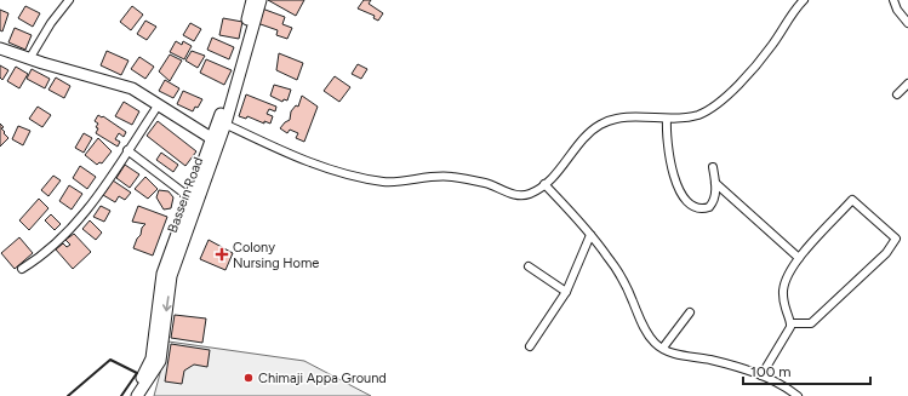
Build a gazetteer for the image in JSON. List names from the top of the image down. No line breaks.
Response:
{"streets":{"main road":["Bassein Road"]},"places":{"health":["Colony Nursing Home"],"other":["Chimaji Appa Ground"]},"scale_bar":"100 m"}
